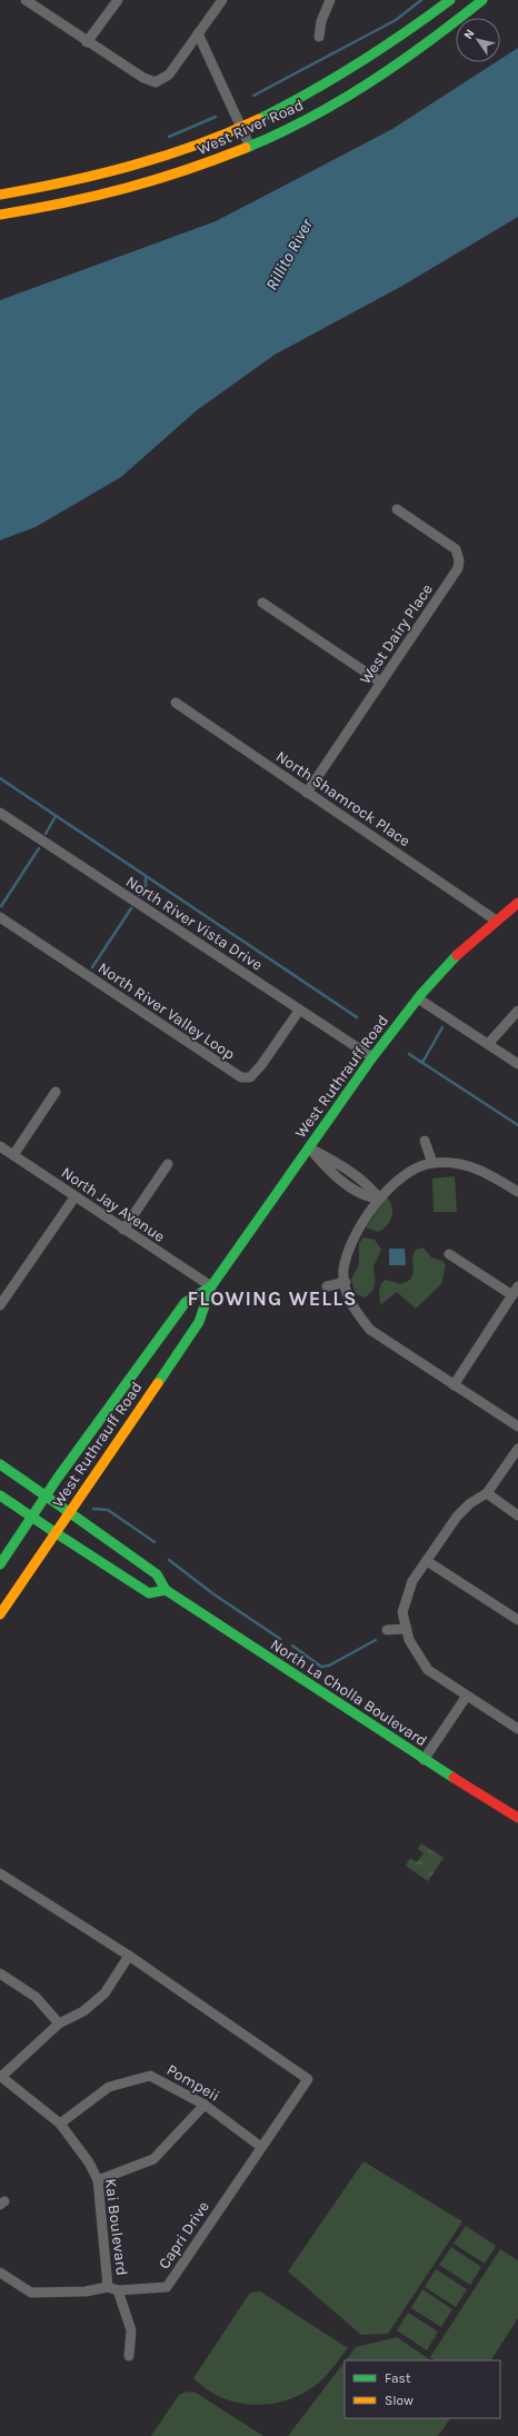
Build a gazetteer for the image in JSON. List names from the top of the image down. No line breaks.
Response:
{"streets":{"main road":["West River Road","West Ruthrauff Road","North La Cholla Boulevard"],"street":["West Dairy Place","North Shamrock Place","North River Vista Drive","North River Valley Loop","North Jay Avenue","Pompeii","Kai Boulevard","Capri Drive"]},"crossings":[["West Dairy Place","North Shamrock Place"],["North Shamrock Place","West Ruthrauff Road"],["North River Vista Drive","North River Valley Loop"],["North River Vista Drive","West Ruthrauff Road"],["West Ruthrauff Road","North Jay Avenue"],["West Ruthrauff Road","North La Cholla Boulevard"],["Pompeii","Kai Boulevard"],["Pompeii","Capri Drive"],["Kai Boulevard","Capri Drive"]],"districts":["FLOWING WELLS"],"water":["Rillito River"],"legend":["Fast","Slow"],"north":"top left"}
